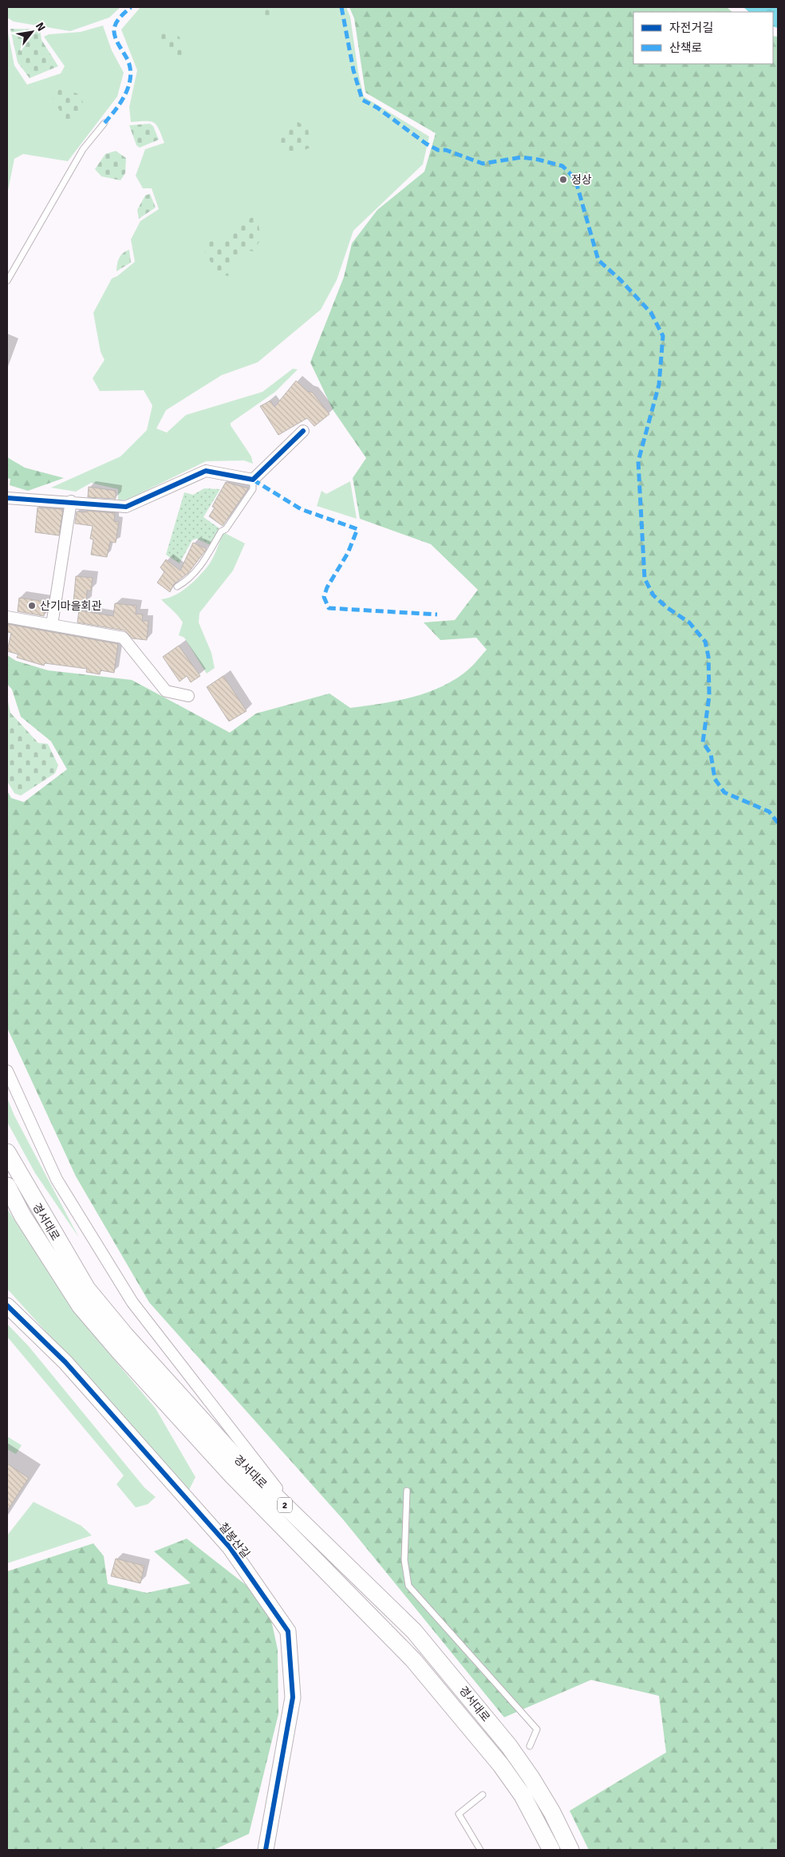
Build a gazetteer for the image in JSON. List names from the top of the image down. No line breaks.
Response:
{"streets":{"main road":["경서대로","2"],"street":["칠봉산길"]},"places":["정상","산기마을회관"],"legend":["자전거길","산책로"],"north":"top right"}
